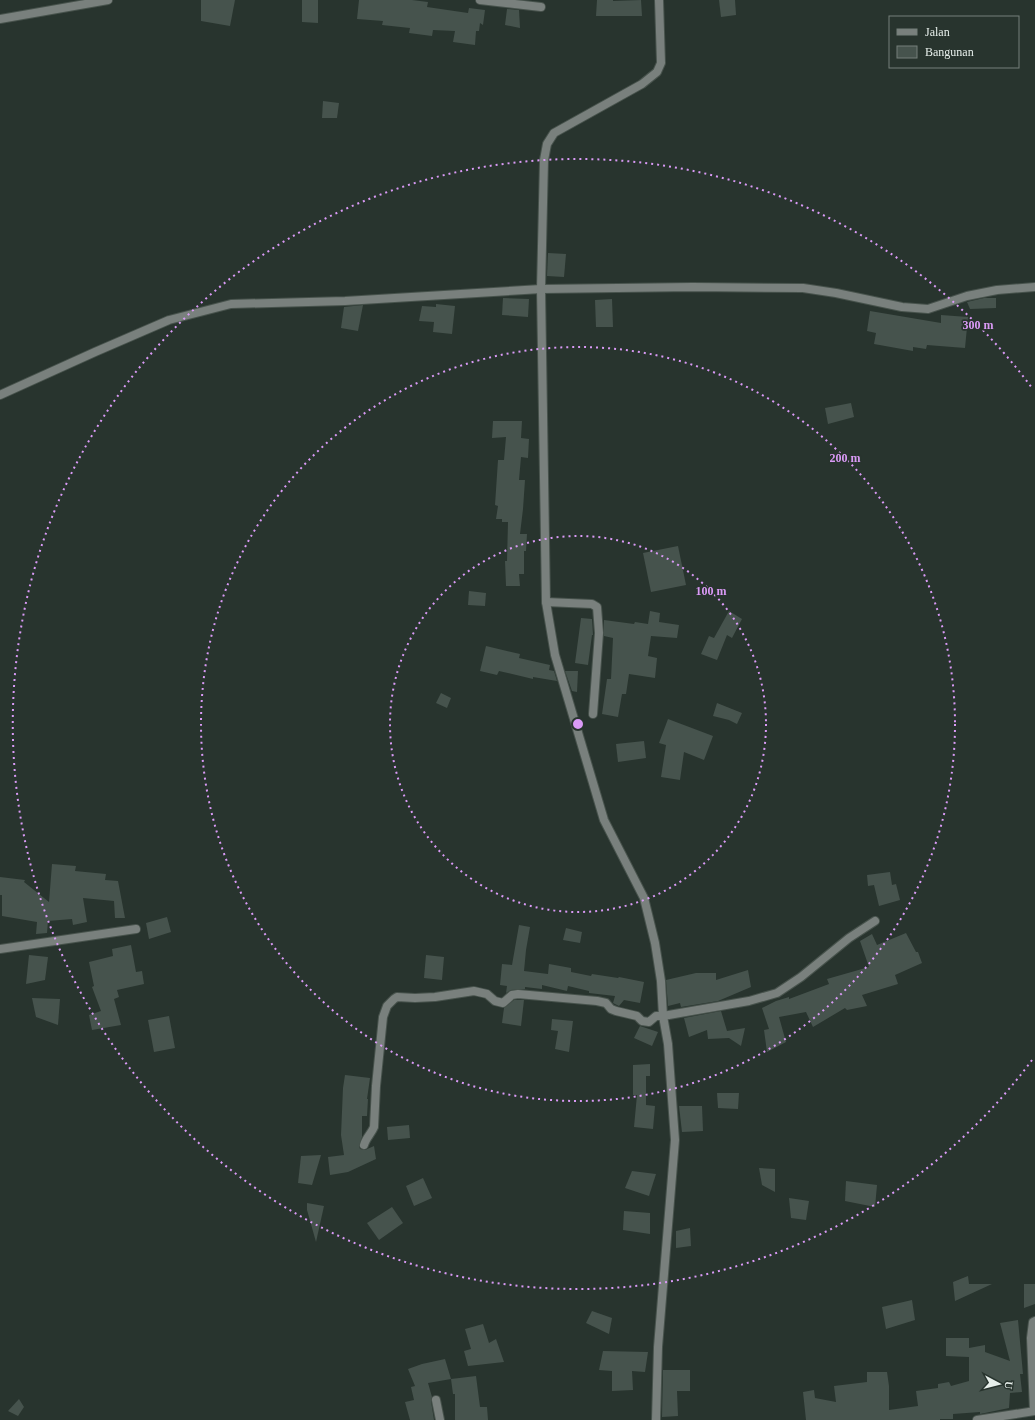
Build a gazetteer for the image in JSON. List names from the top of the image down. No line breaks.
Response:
{"legend":["Jalan","Bangunan"],"north":"right","rings":["300 m","200 m","100 m"]}
